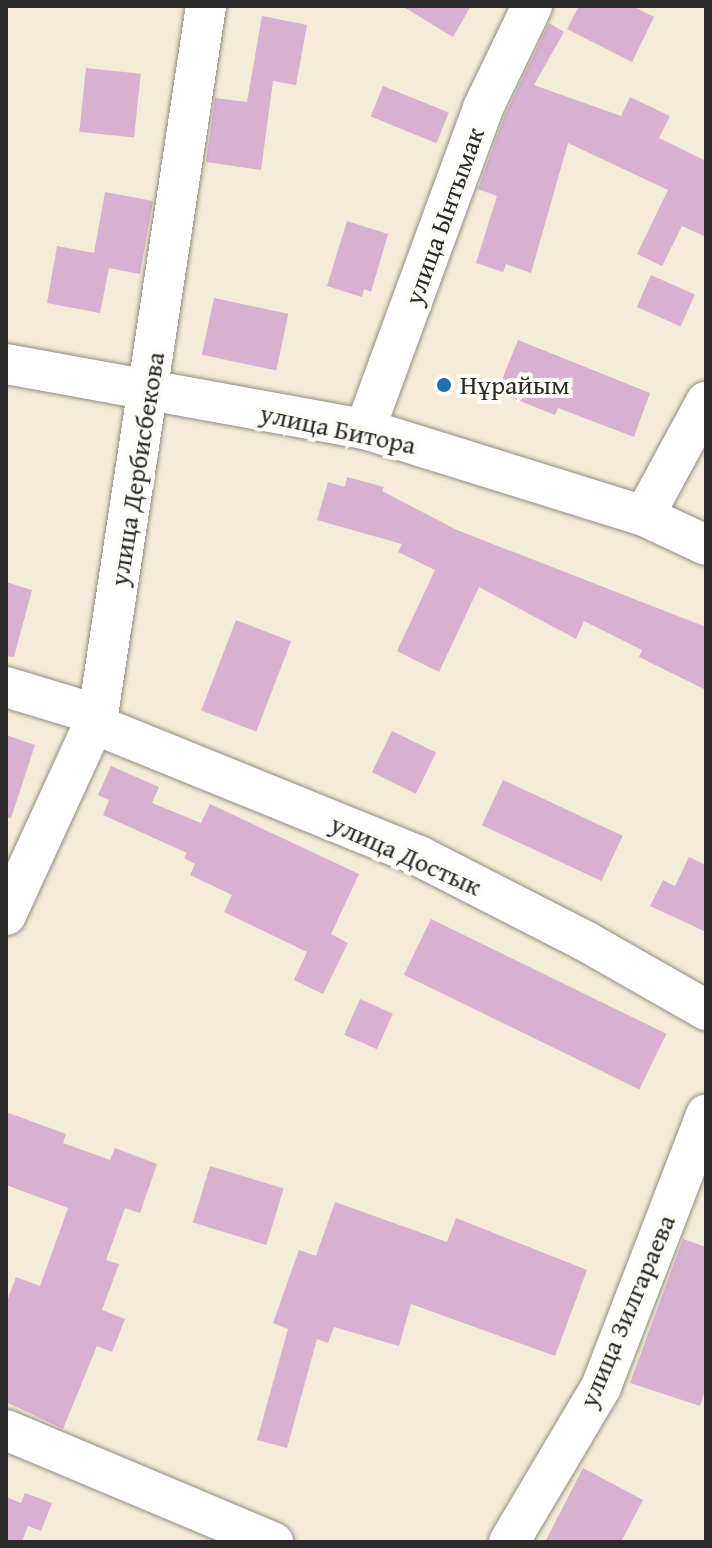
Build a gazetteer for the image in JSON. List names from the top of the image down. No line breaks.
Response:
{"streets":{"street":["улица Ынтымак","улица Битора","улица Дербисбекова","улица Достык","улица Зилгараева"]},"crossings":[["улица Ынтымак","улица Битора"],["улица Битора","улица Дербисбекова"],["улица Дербисбекова","улица Достык"]],"places":["Нұрайым"]}
